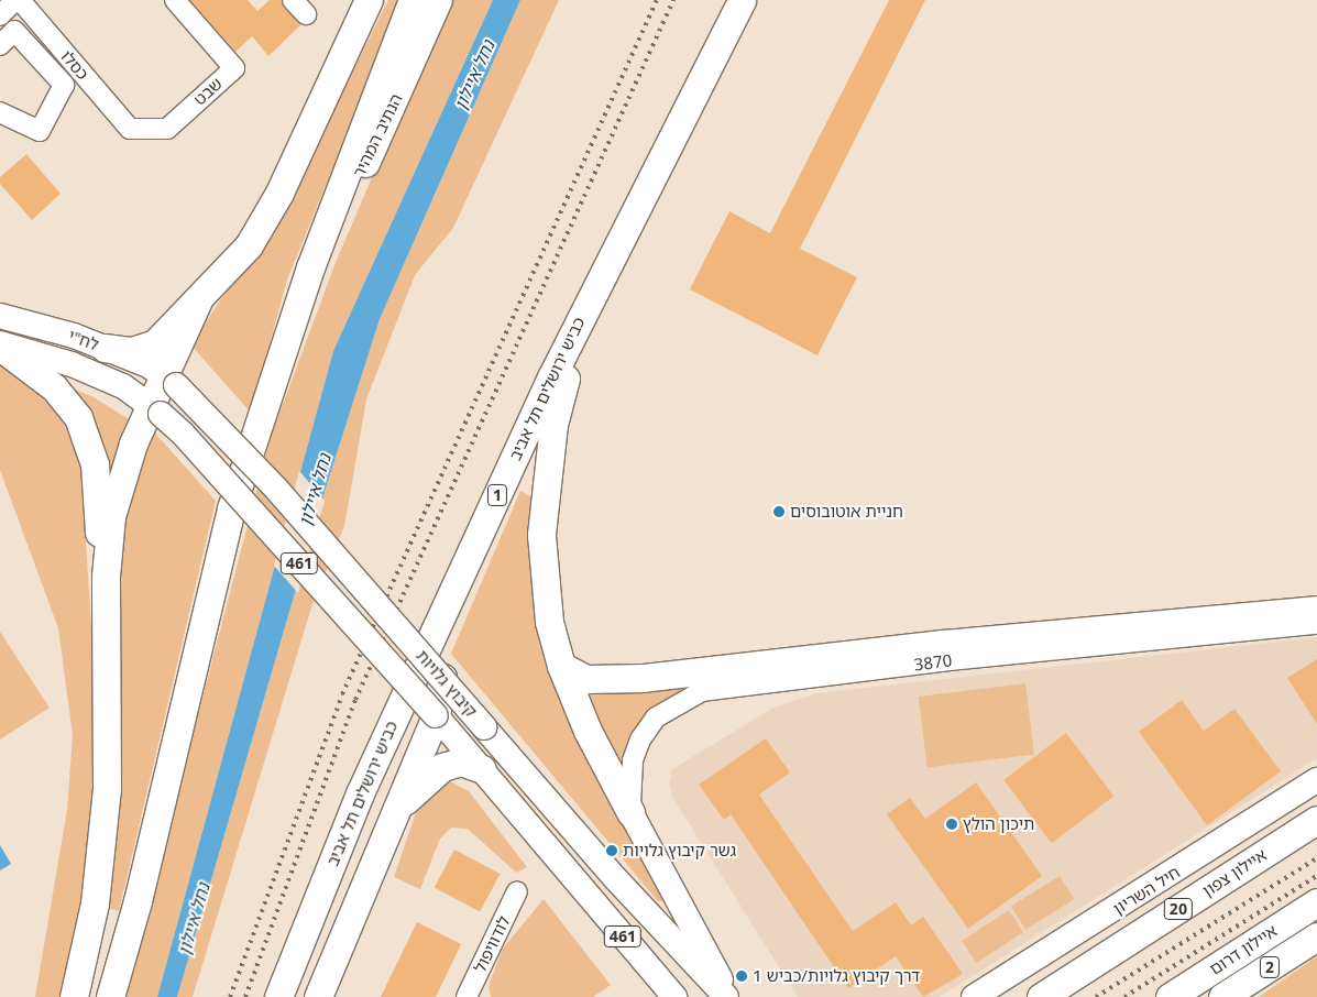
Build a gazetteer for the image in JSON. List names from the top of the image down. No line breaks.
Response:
{"streets":{"highway":["הנתיב המהיר","כביש ירושלים תל אביב","1","איילון צפון","20","איילון דרום","2"],"main road":["לח\"י","461","קיבוץ גלויות","חיל השריון"],"street":["כסלו","שבט","3870","לודוויפול"]},"crossings":[["כסלו","שבט"],["לח\"י","קיבוץ גלויות"]],"water":["נחל איילון"],"places":["חניית אוטובוסים","תיכון הולץ","גשר קיבוץ גלויות","דרך קיבוץ גלויות/כביש 1"]}
